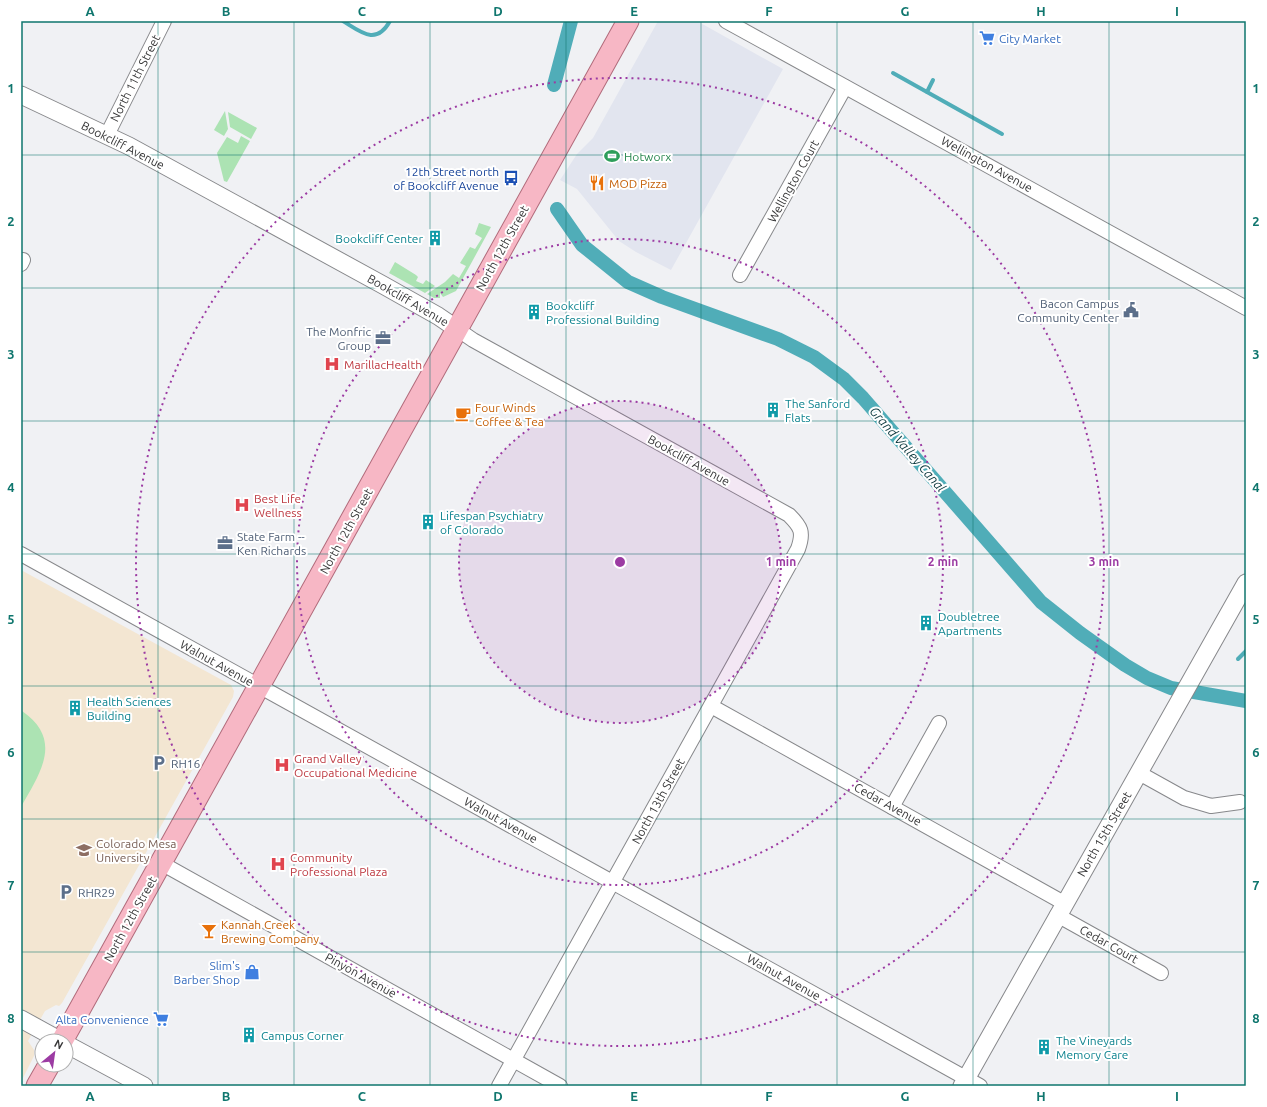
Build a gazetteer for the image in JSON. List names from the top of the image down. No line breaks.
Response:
{"streets":{"main road":["North 12th Street"],"street":["North 11th Street","Bookcliff Avenue","Wellington Avenue","Wellington Court","Walnut Avenue","North 13th Street","Cedar Avenue","North 15th Street","Cedar Court","Pinyon Avenue"]},"crossings":[["North 11th Street","Bookcliff Avenue"],["Bookcliff Avenue","North 12th Street"],["Bookcliff Avenue","North 13th Street"],["Wellington Avenue","Wellington Court"],["North 12th Street","Walnut Avenue"],["North 12th Street","Pinyon Avenue"],["Walnut Avenue","North 13th Street"],["Walnut Avenue","North 15th Street"],["North 13th Street","Cedar Avenue"],["North 13th Street","Pinyon Avenue"],["Cedar Avenue","North 15th Street"],["Cedar Avenue","Cedar Court"],["North 15th Street","Cedar Court"]],"water":["Grand Valley Canal"],"places":{"supermarket":["City Market","Alta Convenience"],"sports":["Hotworx"],"bus stop":["12th Street north of Bookcliff Avenue"],"restaurant":["MOD Pizza"],"building":["Bookcliff Center","Bookcliff Professional Building","The Sanford Flats","Lifespan Psychiatry of Colorado","Doubletree Apartments","Health Sciences Building","Campus Corner","The Vineyards Memory Care"],"public building":["Bacon Campus Community Center"],"office":["The Monfric Group","State Farm -- Ken Richards"],"hospital":["MarillacHealth","Best Life Wellness","Grand Valley Occupational Medicine","Community Professional Plaza"],"cafe":["Four Winds Coffee & Tea"],"parking":["RH16","RHR29"],"school or university":["Colorado Mesa University"],"bar":["Kannah Creek Brewing Company"],"shop":["Slim's Barber Shop"]},"north":"top right","grid":{"columns":["A","B","C","D","E","F","G","H","I"],"rows":["1","2","3","4","5","6","7","8"]},"rings":["1 min","2 min","3 min"]}
